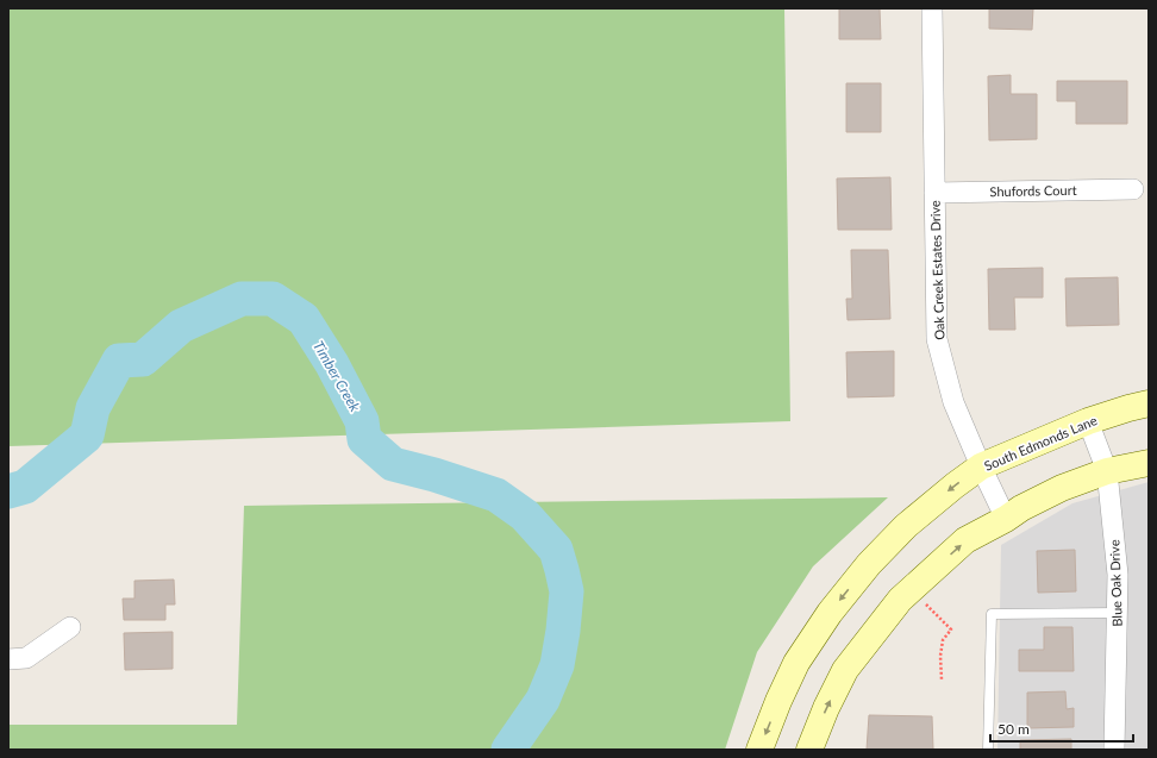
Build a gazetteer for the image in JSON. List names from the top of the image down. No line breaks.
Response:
{"streets":{"main road":["South Edmonds Lane"],"street":["Shufords Court","Oak Creek Estates Drive","Blue Oak Drive"]},"crossings":[["Shufords Court","Oak Creek Estates Drive"],["Oak Creek Estates Drive","South Edmonds Lane"],["South Edmonds Lane","Blue Oak Drive"]],"water":["Timber Creek"],"scale_bar":"50 m"}
